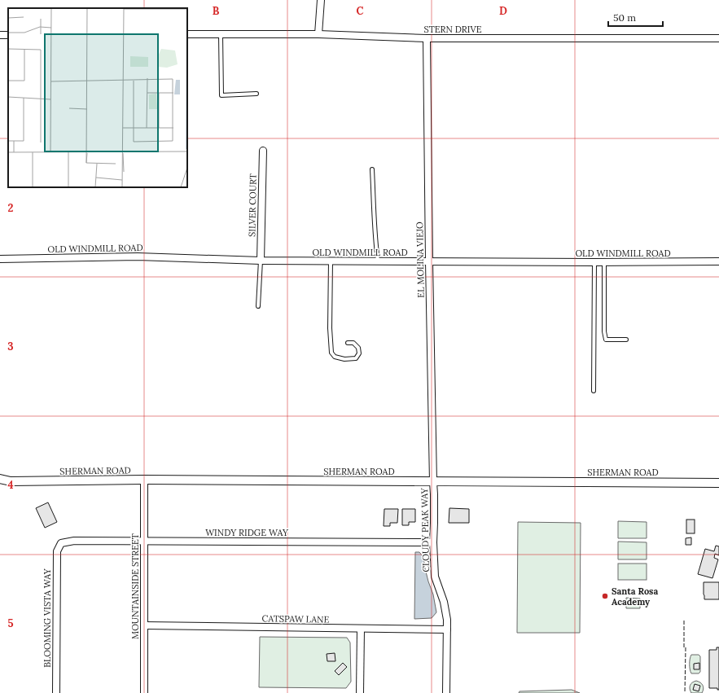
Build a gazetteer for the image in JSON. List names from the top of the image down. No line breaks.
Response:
{"streets":{"street":["STERN DRIVE","SILVER COURT","OLD WINDMILL ROAD","EL MOLINA VIEJO","SHERMAN ROAD","CLOUDY PEAK WAY","WINDY RIDGE WAY","MOUNTAINSIDE STREET","BLOOMING VISTA WAY","CATSPAW LANE"]},"crossings":[["STERN DRIVE","EL MOLINA VIEJO"],["SILVER COURT","OLD WINDMILL ROAD"],["OLD WINDMILL ROAD","EL MOLINA VIEJO"],["EL MOLINA VIEJO","SHERMAN ROAD"],["EL MOLINA VIEJO","CLOUDY PEAK WAY"],["SHERMAN ROAD","CLOUDY PEAK WAY"],["SHERMAN ROAD","MOUNTAINSIDE STREET"],["CLOUDY PEAK WAY","WINDY RIDGE WAY"],["CLOUDY PEAK WAY","CATSPAW LANE"],["WINDY RIDGE WAY","MOUNTAINSIDE STREET"],["WINDY RIDGE WAY","BLOOMING VISTA WAY"],["MOUNTAINSIDE STREET","CATSPAW LANE"]],"places":["Santa Rosa Academy"],"scale_bar":"50 m","grid":{"columns":["B","C","D"],"rows":["2","3","4","5"]}}
